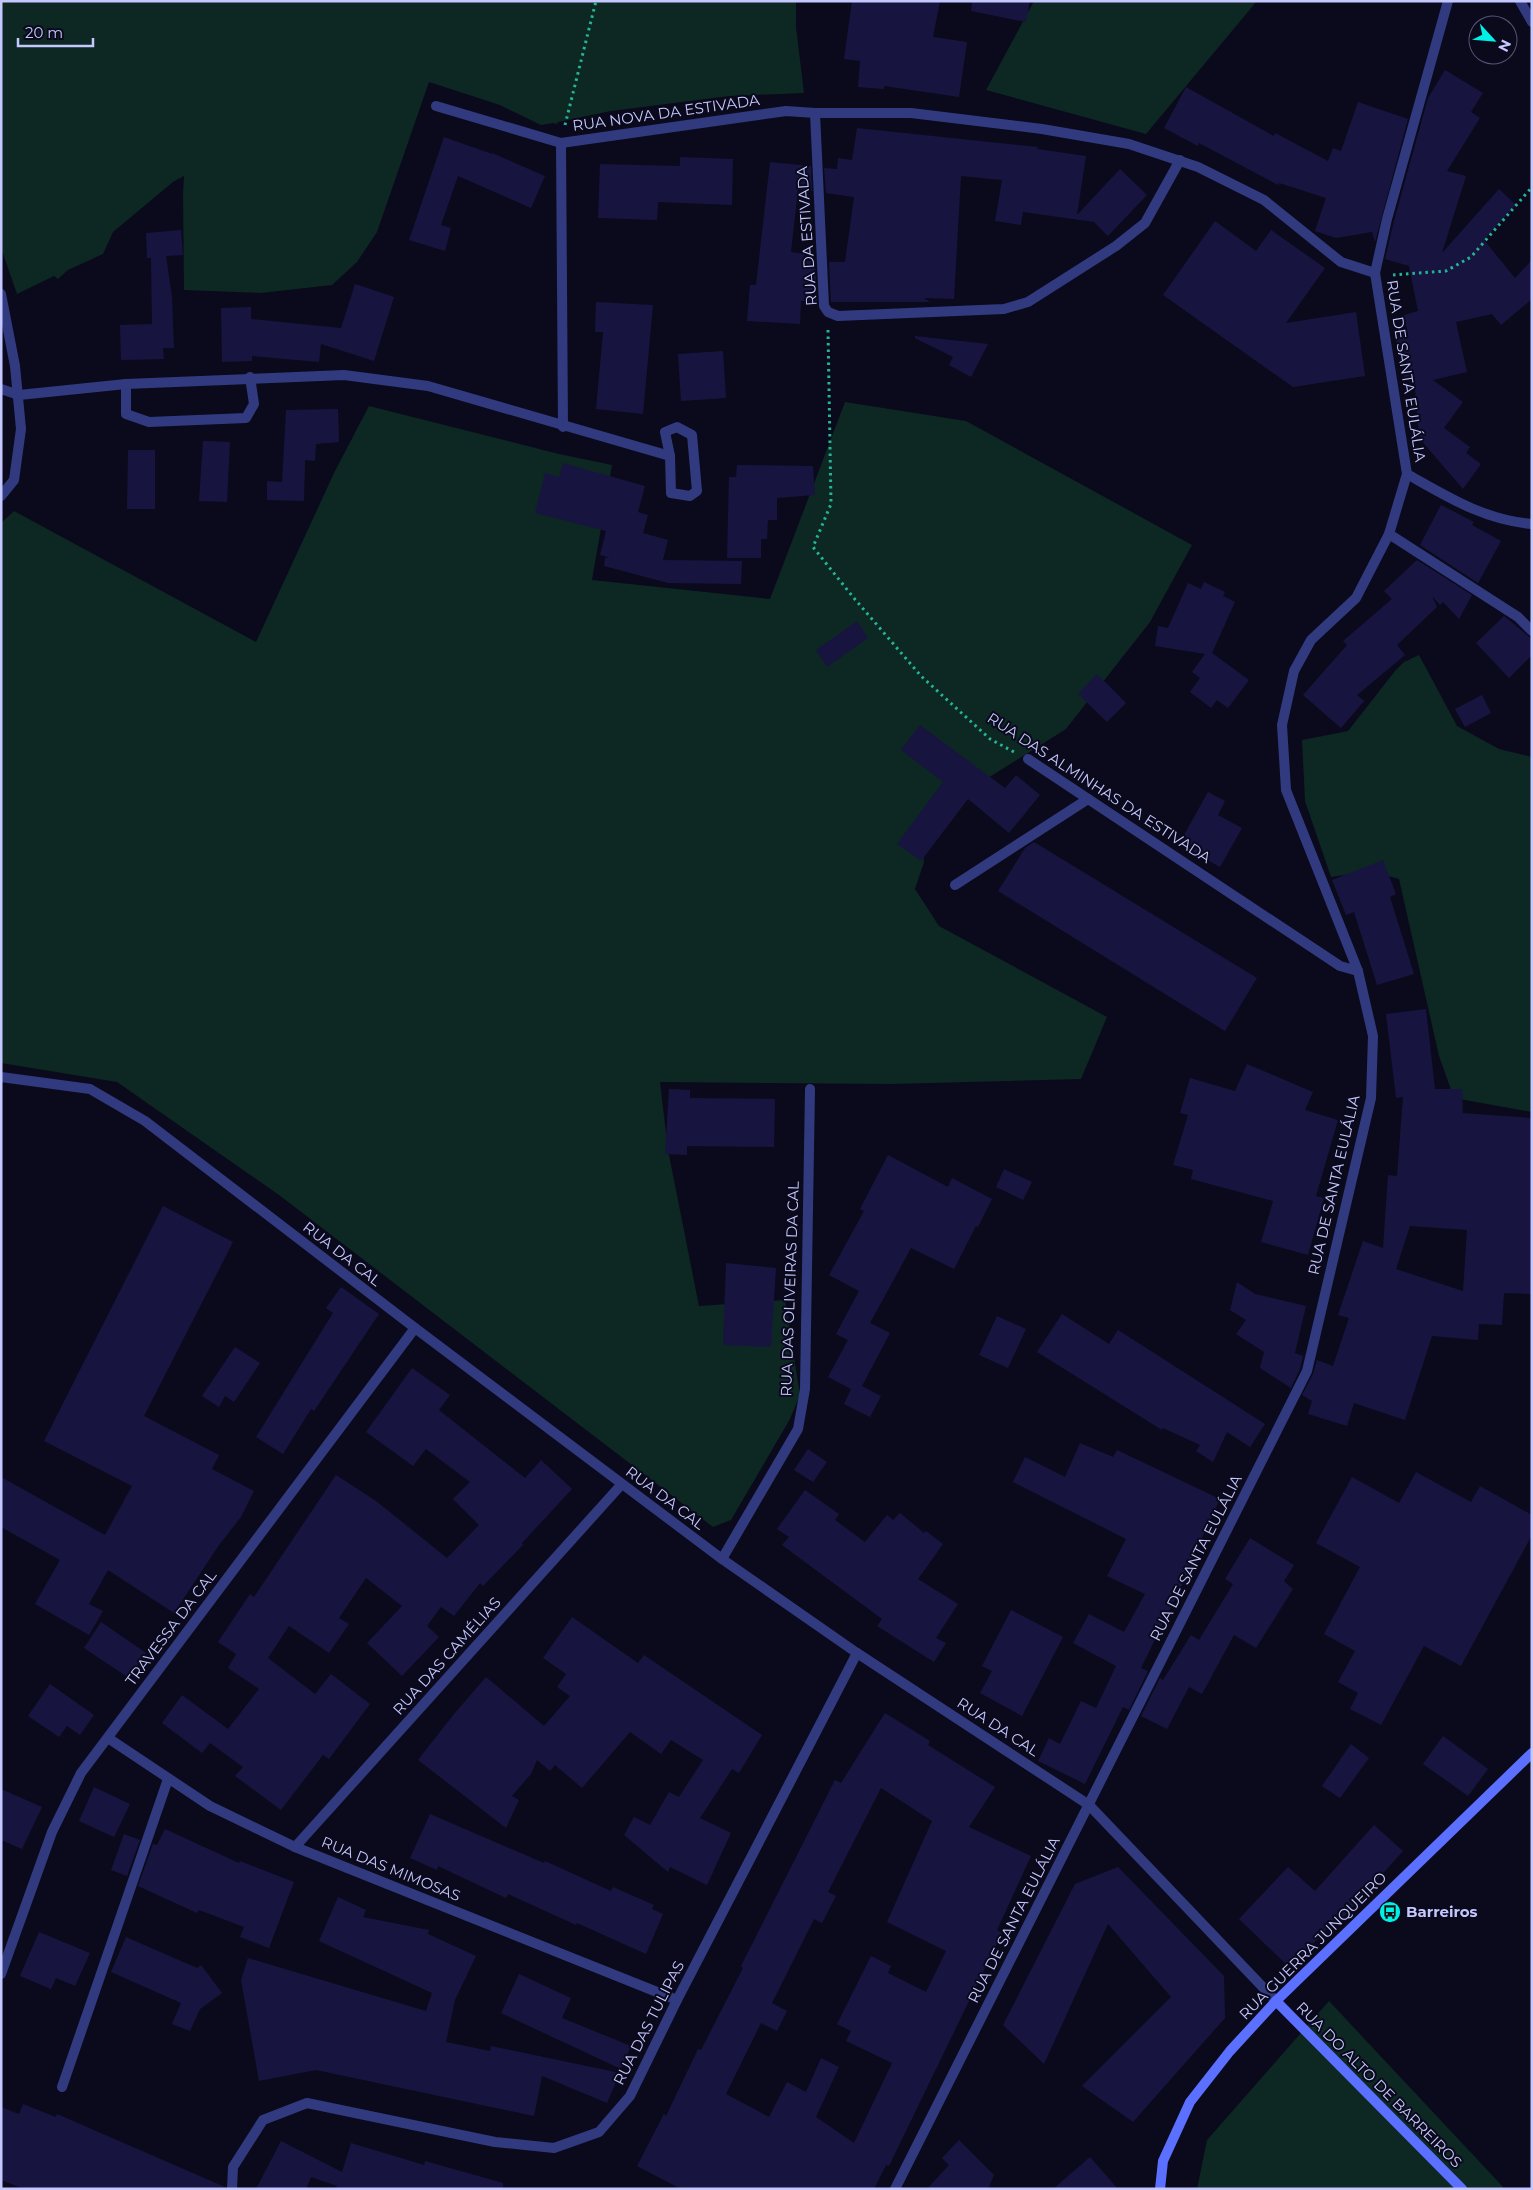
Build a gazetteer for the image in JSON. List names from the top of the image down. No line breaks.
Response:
{"streets":{"street":["RUA NOVA DA ESTIVADA","RUA DA ESTIVADA","RUA DE SANTA EULÁLIA","RUA DAS ALMINHAS DA ESTIVADA","RUA DA CAL","RUA DAS OLIVEIRAS DA CAL","TRAVESSA DA CAL","RUA DAS CAMÉLIAS","RUA DAS MIMOSAS","RUA GUERRA JUNQUEIRO","RUA DAS TULIPAS","RUA DO ALTO DE BARREIROS"]},"crossings":[["RUA NOVA DA ESTIVADA","RUA DA ESTIVADA"],["RUA DA ESTIVADA","RUA DAS ALMINHAS DA ESTIVADA"],["RUA DE SANTA EULÁLIA","RUA DAS ALMINHAS DA ESTIVADA"],["RUA DE SANTA EULÁLIA","RUA DA CAL"],["RUA DA CAL","RUA DAS OLIVEIRAS DA CAL"],["RUA DA CAL","TRAVESSA DA CAL"],["RUA DA CAL","RUA DAS CAMÉLIAS"],["RUA DA CAL","RUA GUERRA JUNQUEIRO"],["RUA DA CAL","RUA DAS TULIPAS"],["RUA DA CAL","RUA DO ALTO DE BARREIROS"],["TRAVESSA DA CAL","RUA DAS MIMOSAS"],["RUA DAS CAMÉLIAS","RUA DAS MIMOSAS"],["RUA DAS MIMOSAS","RUA DAS TULIPAS"],["RUA GUERRA JUNQUEIRO","RUA DO ALTO DE BARREIROS"]],"places":{"bus stop":["Barreiros"]},"scale_bar":"20 m","north":"bottom right"}
